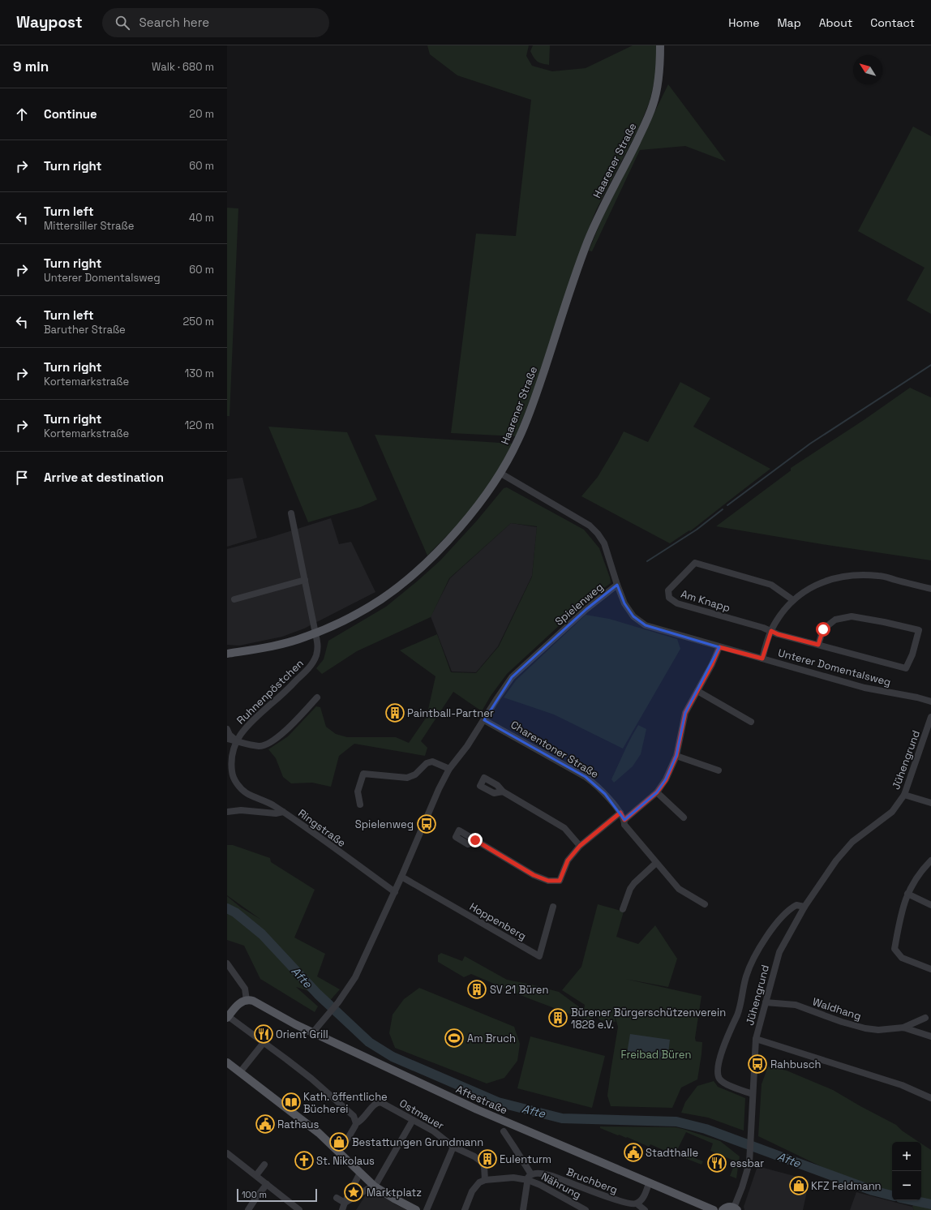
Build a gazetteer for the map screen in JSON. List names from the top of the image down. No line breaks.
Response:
{"streets":{"main road":["Haarener Straße","Aftestraße"],"street":["Am Knapp","Spielenweg","Unterer Domentalsweg","Ruhnenpöstchen","Charentoner Straße","Jühengrund","Ringstraße","Hoppenberg","Waldhang","Ostmauer","Bruchberg","Nährung"]},"crossings":[["Haarener Straße","Unterer Domentalsweg"],["Haarener Straße","Ruhnenpöstchen"],["Spielenweg","Unterer Domentalsweg"],["Spielenweg","Charentoner Straße"],["Spielenweg","Ringstraße"],["Spielenweg","Hoppenberg"],["Spielenweg","Aftestraße"],["Jühengrund","Waldhang"],["Ostmauer","Bruchberg"],["Bruchberg","Nährung"]],"water":["Afte"],"parks":["Freibad Büren"],"places":{"building":["Paintball-Partner","SV 21 Büren","Bürener Bürgerschützenverein 1828 e.V.","Eulenturm"],"bus stop":["Spielenweg","Rahbusch"],"restaurant":["Orient Grill","essbar"],"sports":["Am Bruch"],"library":["Kath. öffentliche Bücherei"],"public building":["Rathaus","Stadthalle"],"shop":["Bestattungen Grundmann","KFZ Feldmann"],"church":["St. Nikolaus"],"place":["Marktplatz"]},"scale_bar":"100 m","north":"top left","page":{"header":"Waypost","search":"Search here","nav":["Home","Map","About","Contact"],"heading":["9 min","Walk · 680 m"],"list":[["Continue","20 m"],["Turn right","60 m"],["Turn left","Mittersiller Straße","40 m"],["Turn right","Unterer Domentalsweg","60 m"],["Turn left","Baruther Straße","250 m"],["Turn right","Kortemarkstraße","130 m"],["Turn right","Kortemarkstraße","120 m"],"Arrive at destination"],"map_buttons":["+","−"],"scale":"100 m"}}
